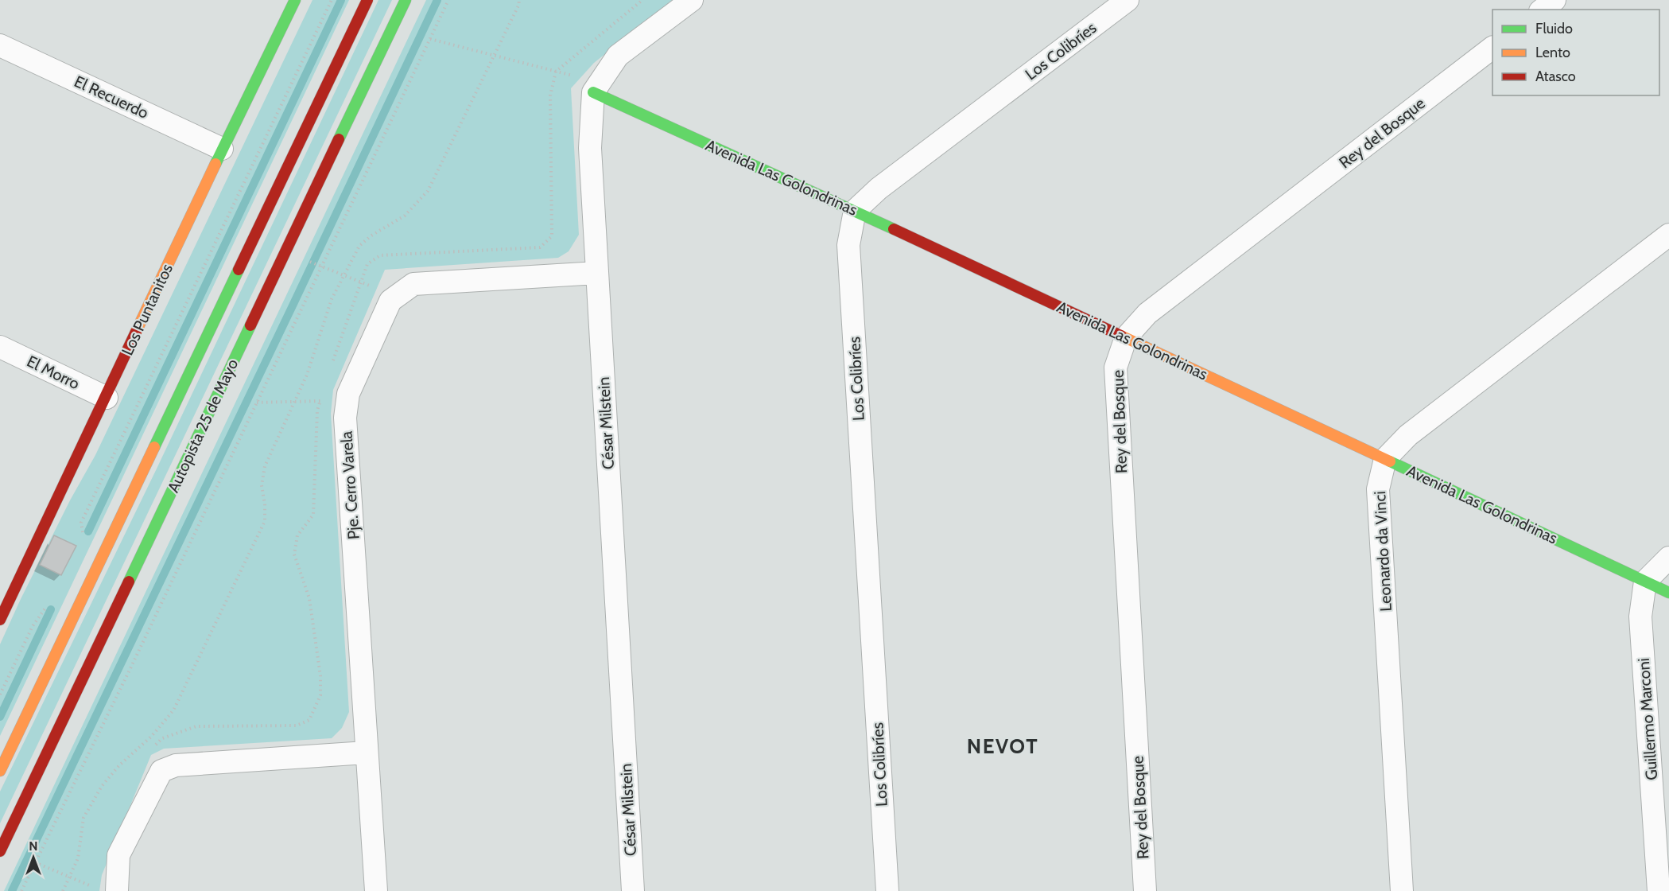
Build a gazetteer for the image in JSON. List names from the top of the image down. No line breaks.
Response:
{"streets":{"street":["Los Colibríes","El Recuerdo","Rey del Bosque","Avenida Las Golondrinas","Los Puntanitos","El Morro","César Milstein","Autopista 25 de Mayo","Pje. Cerro Varela","Leonardo da Vinci","Guillermo Marconi"]},"crossings":[["Los Colibríes","Avenida Las Golondrinas"],["El Recuerdo","Los Puntanitos"],["Rey del Bosque","Avenida Las Golondrinas"],["Avenida Las Golondrinas","César Milstein"],["Avenida Las Golondrinas","Leonardo da Vinci"],["Avenida Las Golondrinas","Guillermo Marconi"],["Los Puntanitos","El Morro"],["César Milstein","Pje. Cerro Varela"]],"districts":["NEVOT"],"legend":["Fluido","Lento","Atasco"],"north":"top"}
